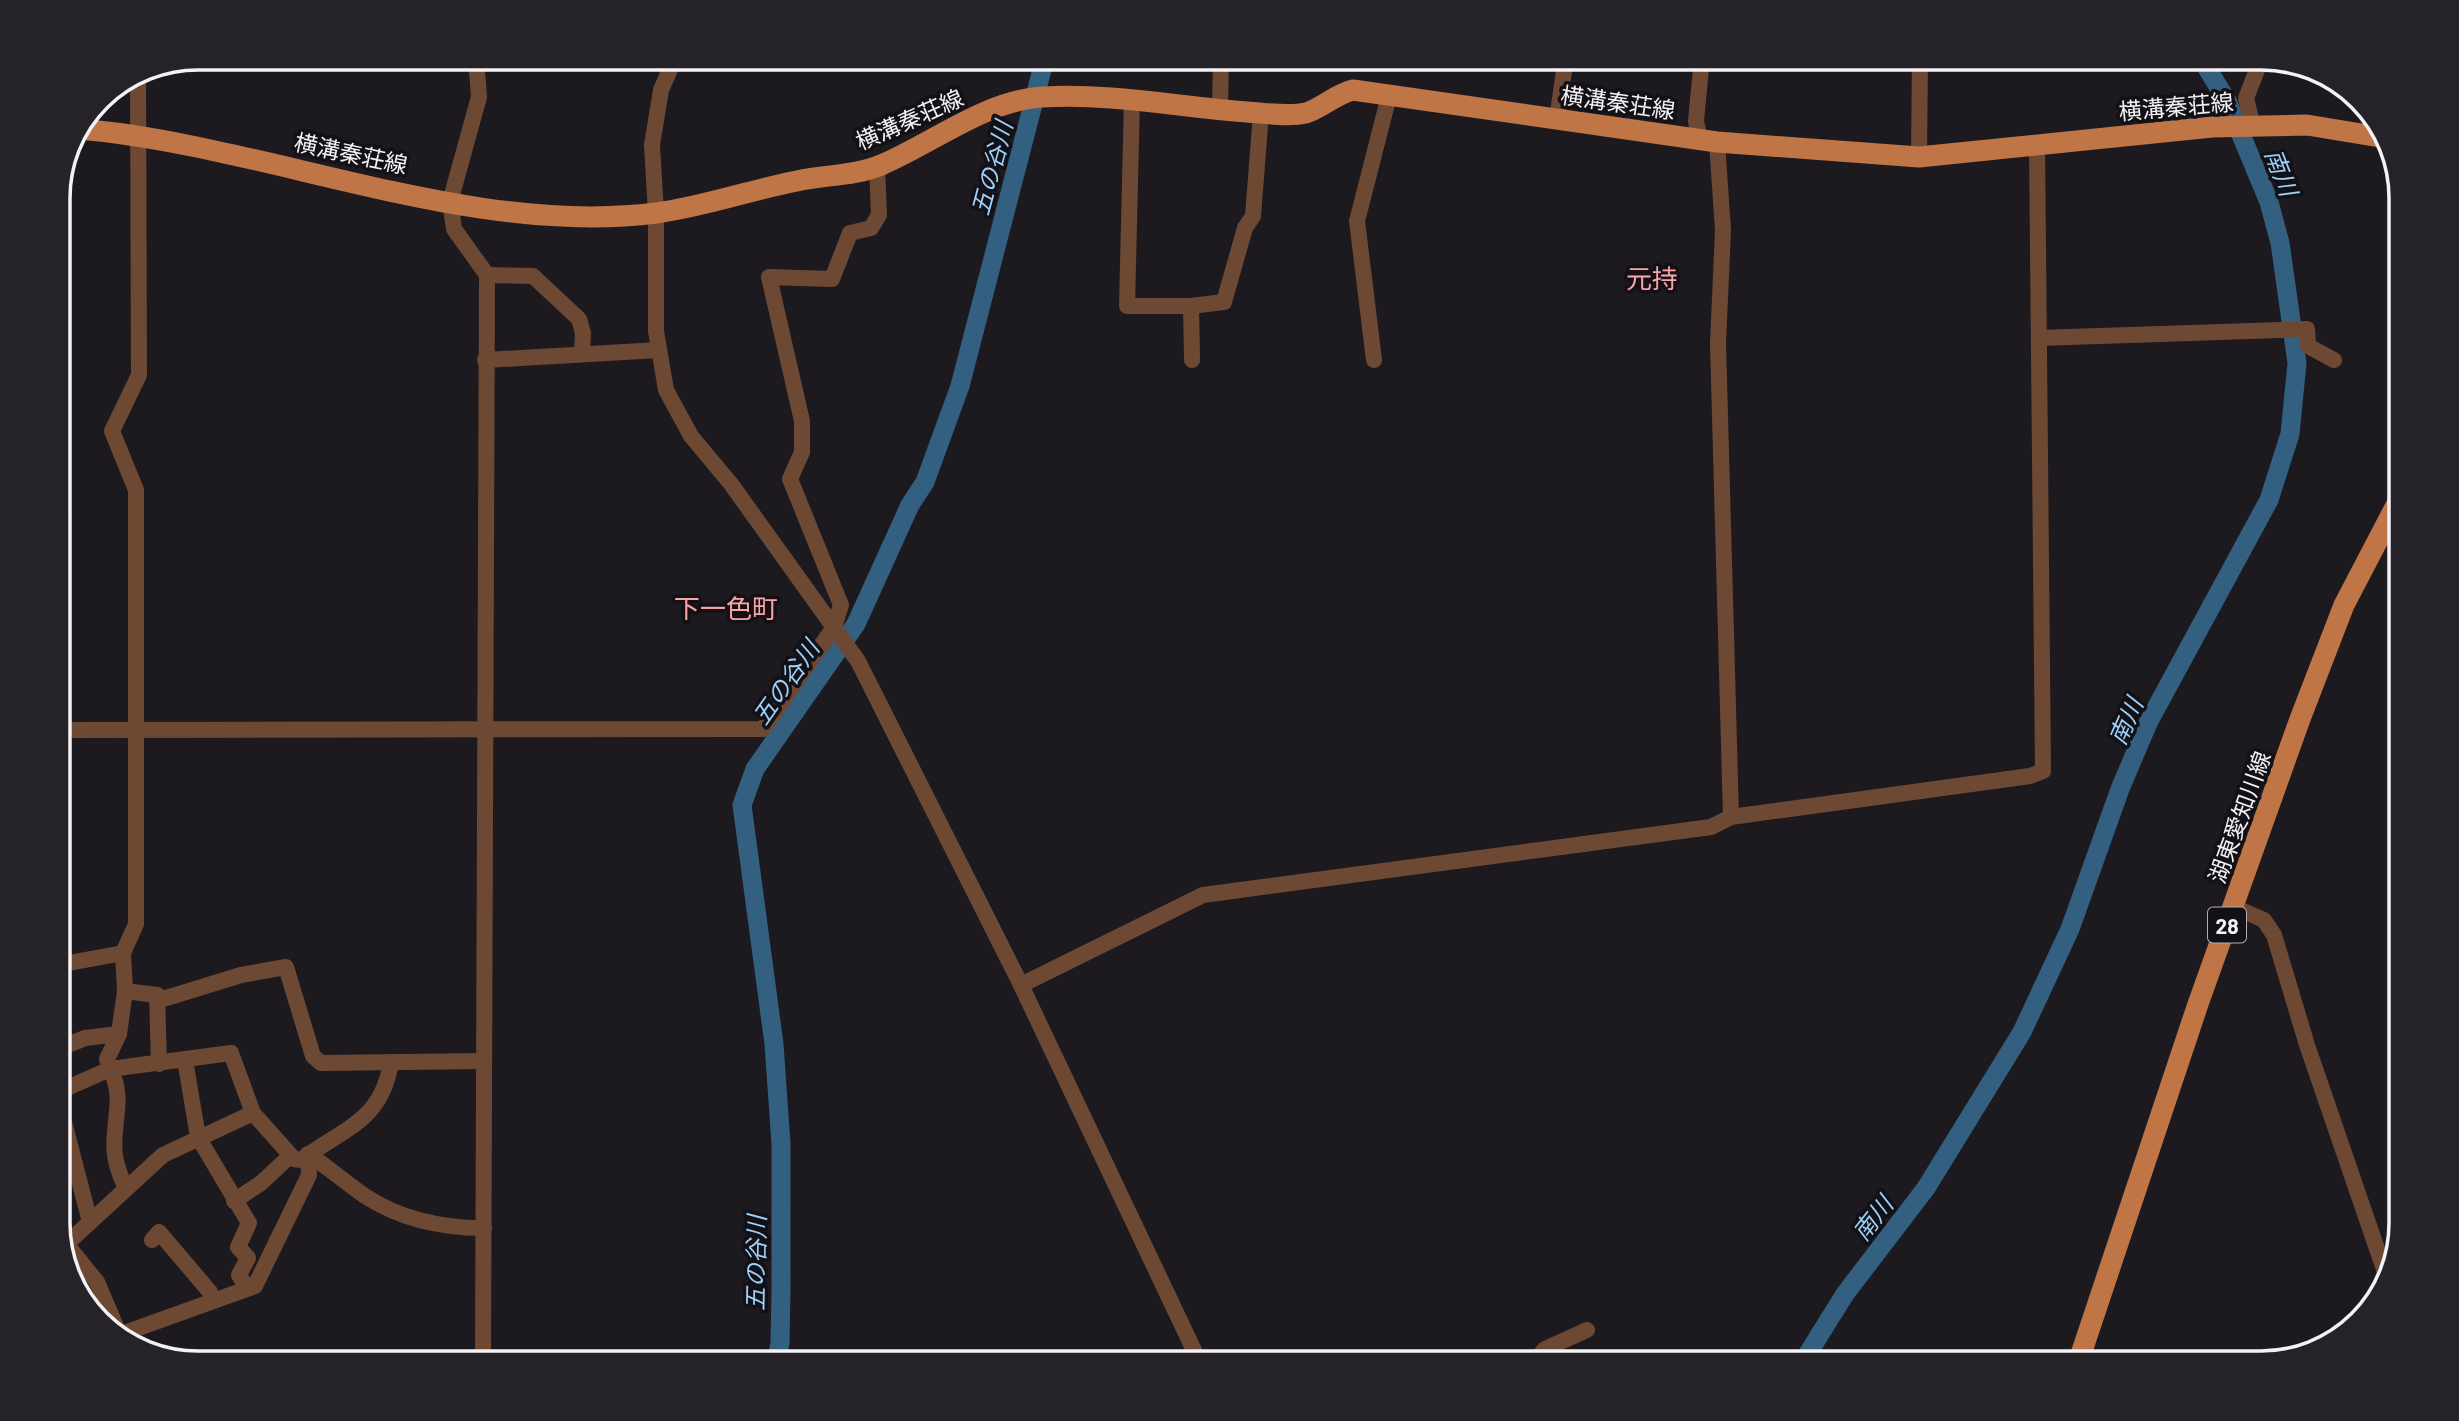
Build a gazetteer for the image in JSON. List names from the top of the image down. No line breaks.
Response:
{"streets":{"main road":["横溝秦荘線","湖東愛知川線","28"]},"districts":["元持","下一色町"],"water":["五の谷川","南川"]}
